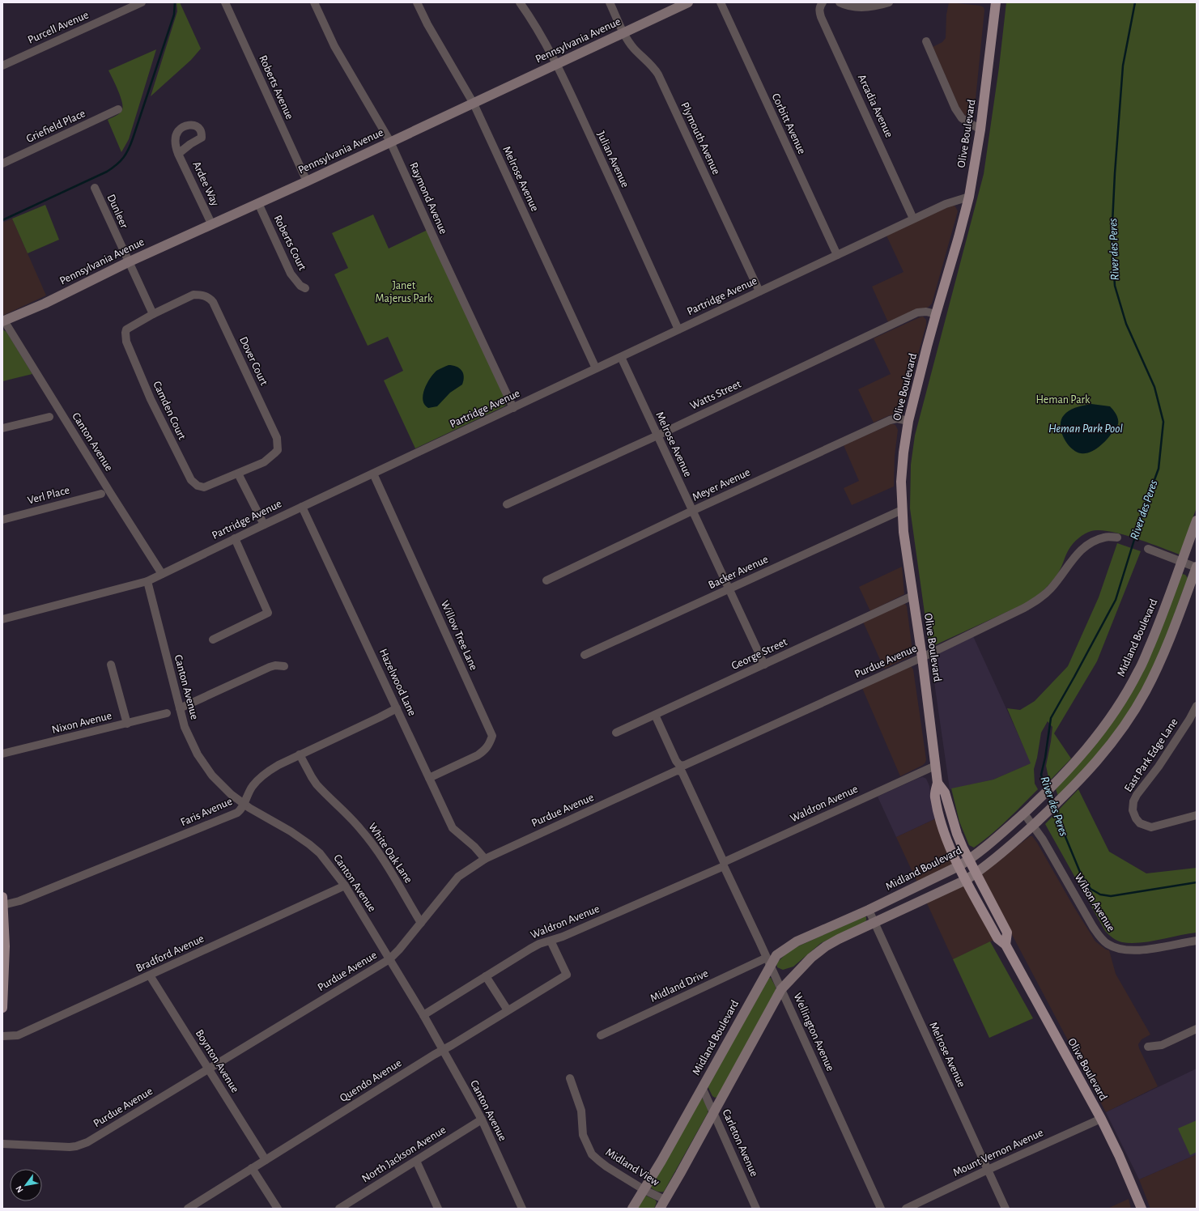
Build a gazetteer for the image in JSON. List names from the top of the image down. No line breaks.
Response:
{"streets":{"main road":["Pennsylvania Avenue","Olive Boulevard","Midland Boulevard"],"street":["Purcell Avenue","Roberts Avenue","Arcadia Avenue","Corbitt Avenue","Griefield Place","Plymouth Avenue","Julian Avenue","Melrose Avenue","Ardee Way","Raymond Avenue","Dunleer","Roberts Court","Partridge Avenue","Dover Court","Watts Street","Camden Court","Canton Avenue","Meyer Avenue","Verl Place","Backer Avenue","Willow Tree Lane","George Street","Purdue Avenue","Hazelwood Lane","Nixon Avenue","East Park Edge Lane","Waldron Avenue","Faris Avenue","White Oak Lane","Wilson Avenue","Bradford Avenue","Midland Drive","Wellington Avenue","Boynton Avenue","Quendo Avenue","Carleton Avenue","Mount Vernon Avenue","North Jackson Avenue","Midland View"]},"crossings":[["Pennsylvania Avenue","Roberts Avenue"],["Pennsylvania Avenue","Plymouth Avenue"],["Pennsylvania Avenue","Julian Avenue"],["Pennsylvania Avenue","Melrose Avenue"],["Pennsylvania Avenue","Ardee Way"],["Pennsylvania Avenue","Raymond Avenue"],["Pennsylvania Avenue","Dunleer"],["Pennsylvania Avenue","Roberts Court"],["Pennsylvania Avenue","Canton Avenue"],["Arcadia Avenue","Partridge Avenue"],["Corbitt Avenue","Partridge Avenue"],["Olive Boulevard","Partridge Avenue"],["Olive Boulevard","Watts Street"],["Olive Boulevard","Meyer Avenue"],["Olive Boulevard","Backer Avenue"],["Olive Boulevard","Midland Boulevard"],["Olive Boulevard","George Street"],["Olive Boulevard","Purdue Avenue"],["Olive Boulevard","Waldron Avenue"],["Olive Boulevard","Mount Vernon Avenue"],["Plymouth Avenue","Partridge Avenue"],["Julian Avenue","Partridge Avenue"],["Melrose Avenue","Partridge Avenue"],["Melrose Avenue","Watts Street"],["Melrose Avenue","Meyer Avenue"],["Melrose Avenue","Backer Avenue"],["Melrose Avenue","Midland Boulevard"],["Melrose Avenue","George Street"],["Melrose Avenue","Mount Vernon Avenue"],["Raymond Avenue","Partridge Avenue"],["Dunleer","Dover Court"],["Dunleer","Camden Court"],["Partridge Avenue","Canton Avenue"],["Partridge Avenue","Willow Tree Lane"],["Partridge Avenue","Hazelwood Lane"],["Dover Court","Camden Court"],["Canton Avenue","Purdue Avenue"],["Canton Avenue","Waldron Avenue"],["Canton Avenue","Faris Avenue"],["Canton Avenue","Bradford Avenue"],["Canton Avenue","Quendo Avenue"],["Canton Avenue","North Jackson Avenue"],["Willow Tree Lane","Hazelwood Lane"],["Midland Boulevard","Wilson Avenue"],["Midland Boulevard","Midland Drive"],["Midland Boulevard","Wellington Avenue"],["Midland Boulevard","Carleton Avenue"],["Midland Boulevard","Midland View"],["George Street","Wellington Avenue"],["Purdue Avenue","Hazelwood Lane"],["Purdue Avenue","White Oak Lane"],["Purdue Avenue","Wellington Avenue"],["Purdue Avenue","Boynton Avenue"],["Hazelwood Lane","Faris Avenue"],["Waldron Avenue","Wellington Avenue"],["Waldron Avenue","Quendo Avenue"],["Faris Avenue","White Oak Lane"],["Bradford Avenue","Boynton Avenue"],["Midland Drive","Wellington Avenue"],["Boynton Avenue","Quendo Avenue"]],"water":["River des Peres","Heman Park Pool"],"parks":["Janet Majerus Park","Heman Park"],"north":"bottom left"}
